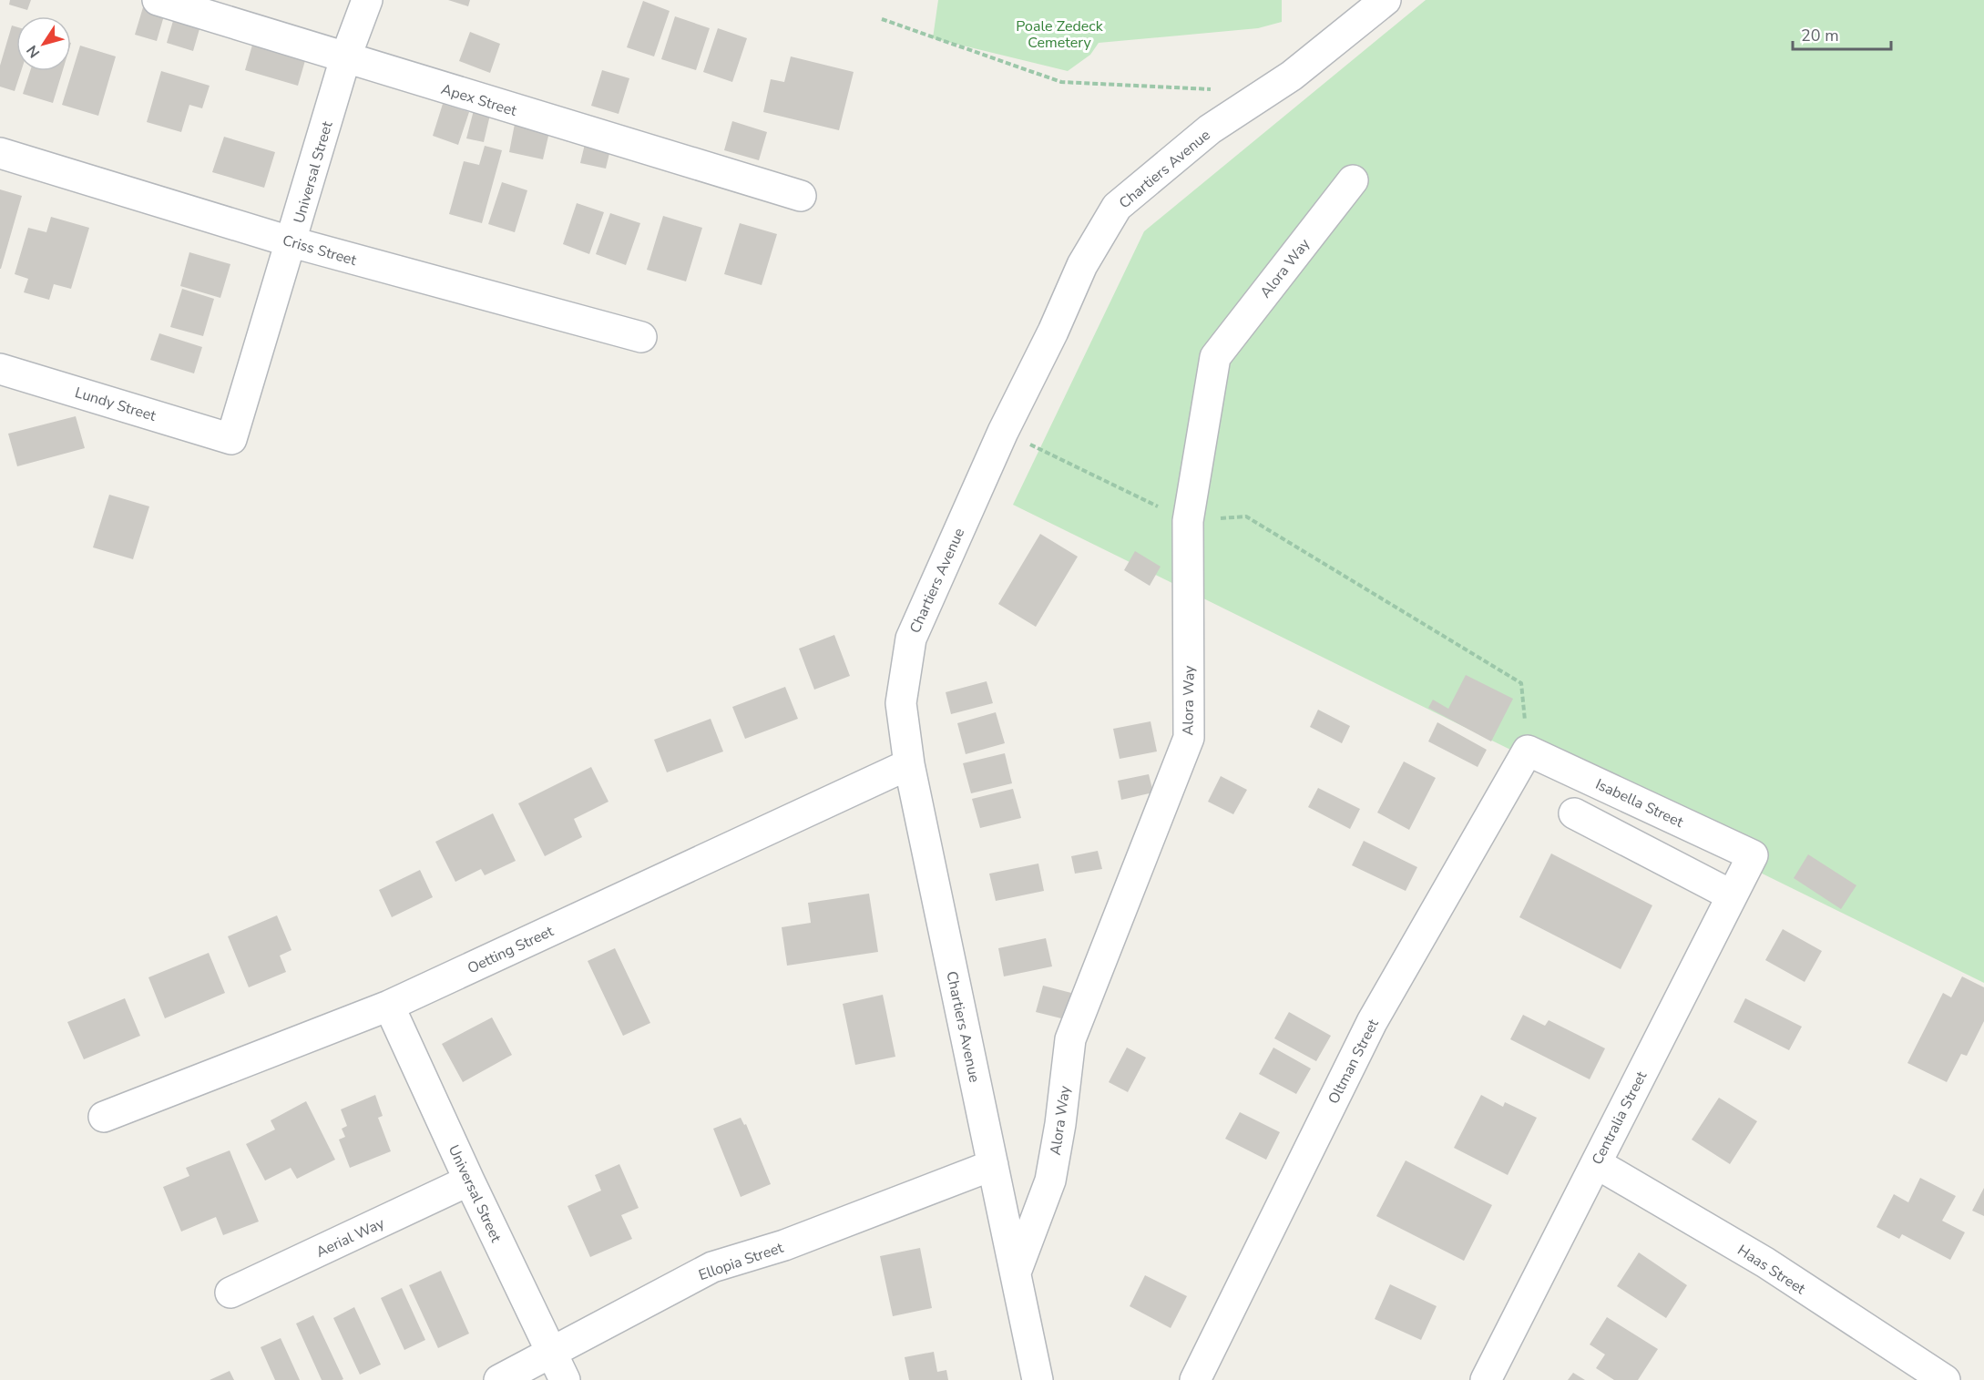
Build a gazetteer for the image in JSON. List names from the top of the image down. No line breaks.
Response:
{"streets":{"street":["Apex Street","Chartiers Avenue","Universal Street","Criss Street","Alora Way","Lundy Street","Isabella Street","Oetting Street","Oltman Street","Centralia Street","Aerial Way","Ellopia Street","Haas Street"]},"crossings":[["Apex Street","Universal Street"],["Chartiers Avenue","Alora Way"],["Chartiers Avenue","Oetting Street"],["Chartiers Avenue","Ellopia Street"],["Universal Street","Criss Street"],["Universal Street","Lundy Street"],["Universal Street","Oetting Street"],["Universal Street","Aerial Way"],["Universal Street","Ellopia Street"],["Isabella Street","Oltman Street"],["Isabella Street","Centralia Street"],["Centralia Street","Haas Street"]],"parks":["Poale Zedeck Cemetery"],"scale_bar":"20 m","north":"bottom left"}
